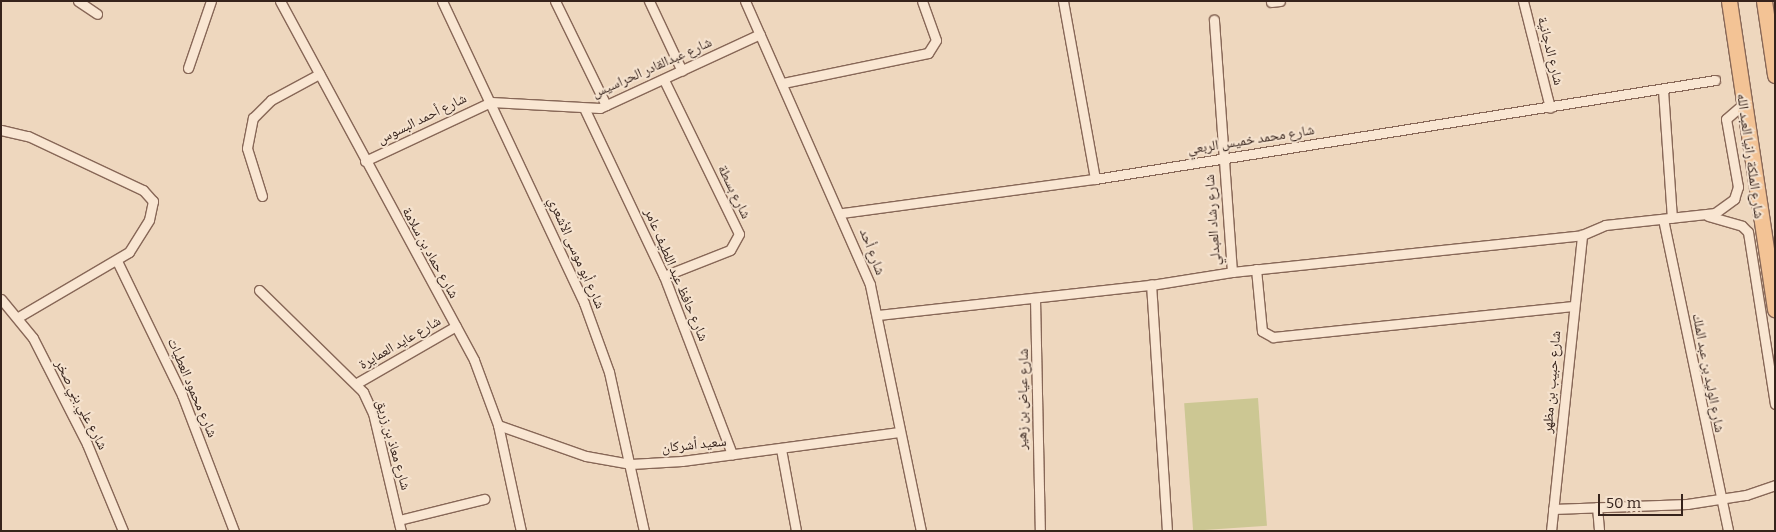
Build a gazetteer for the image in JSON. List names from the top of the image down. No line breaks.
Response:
{"streets":{"main road":["شارع الملكة رانيا العبد الله"],"street":["شارع الدجانية","شارع عبدالقادر الحراسيس","شارع أحمد البسوس","شارع محمد خميس الربعي","شارع بسطة","شارع رشاد العبدلي","شارع أحد","شارع حماد بن سلامة","شارع أبو موسى الأشعري","شارع حافظ عبد اللطيف عامر","شارع عايد العمايرة","شارع الوليد بن عبد الملك","شارع حبيب بن مظهر","شارع محمود العطيات","شارع عياض بن زهير","شارع علي بني صخر","شارع معاذ بن زريق","سعيد أشركان"]},"crossings":[["شارع الدجانية","شارع محمد خميس الربعي"],["شارع عبدالقادر الحراسيس","شارع أحمد البسوس"],["شارع عبدالقادر الحراسيس","شارع بسطة"],["شارع عبدالقادر الحراسيس","شارع أحد"],["شارع عبدالقادر الحراسيس","شارع أبو موسى الأشعري"],["شارع عبدالقادر الحراسيس","شارع حافظ عبد اللطيف عامر"],["شارع أحمد البسوس","شارع حماد بن سلامة"],["شارع أحمد البسوس","شارع أبو موسى الأشعري"],["شارع محمد خميس الربعي","شارع رشاد العبدلي"],["شارع محمد خميس الربعي","شارع أحد"],["شارع بسطة","شارع حافظ عبد اللطيف عامر"],["شارع رشاد العبدلي","شارع أحد"],["شارع رشاد العبدلي","شارع عياض بن زهير"],["شارع أحد","سعيد أشركان"],["شارع حماد بن سلامة","شارع عايد العمايرة"],["شارع حماد بن سلامة","سعيد أشركان"],["شارع أبو موسى الأشعري","سعيد أشركان"],["شارع حافظ عبد اللطيف عامر","سعيد أشركان"],["شارع عايد العمايرة","شارع معاذ بن زريق"]],"scale_bar":"50 m"}
